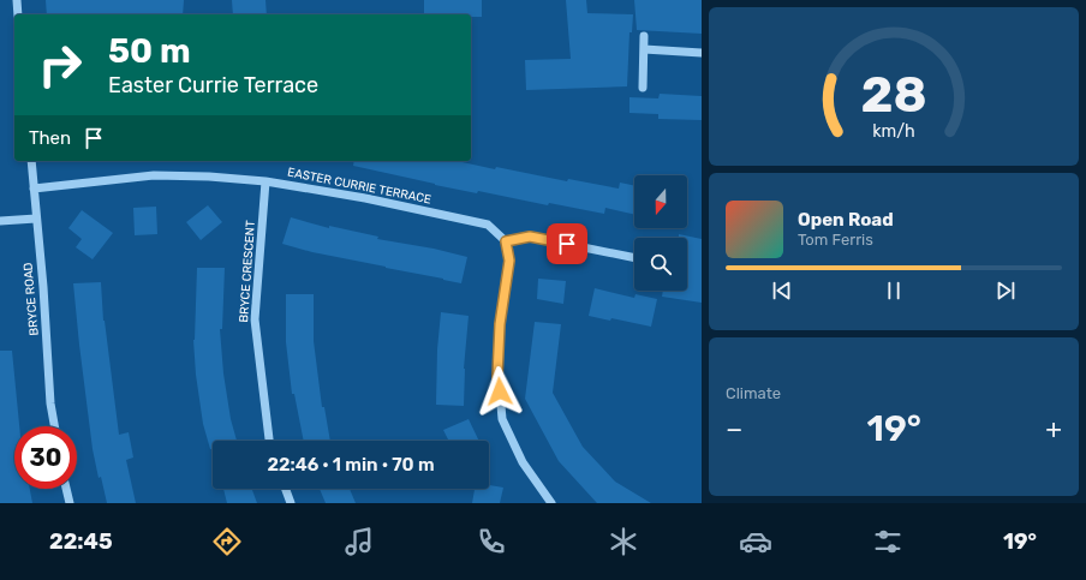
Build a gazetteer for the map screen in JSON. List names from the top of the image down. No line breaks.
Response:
{"streets":{"street":["EASTER CURRIE TERRACE","BRYCE CRESCENT","BRYCE ROAD"]},"crossings":[["EASTER CURRIE TERRACE","BRYCE CRESCENT"],["EASTER CURRIE TERRACE","BRYCE ROAD"]],"north":"bottom","page":{"turn":["50 m","Easter Currie Terrace"],"then":"Then","song":["Open Road","Tom Ferris"],"tile":"Climate","heat":["−","19°","+"],"limit":"30","trip":"22:46 · 1 min · 70 m","tabs":["22:45","19°"],"gauge":["28","km/h"]}}
